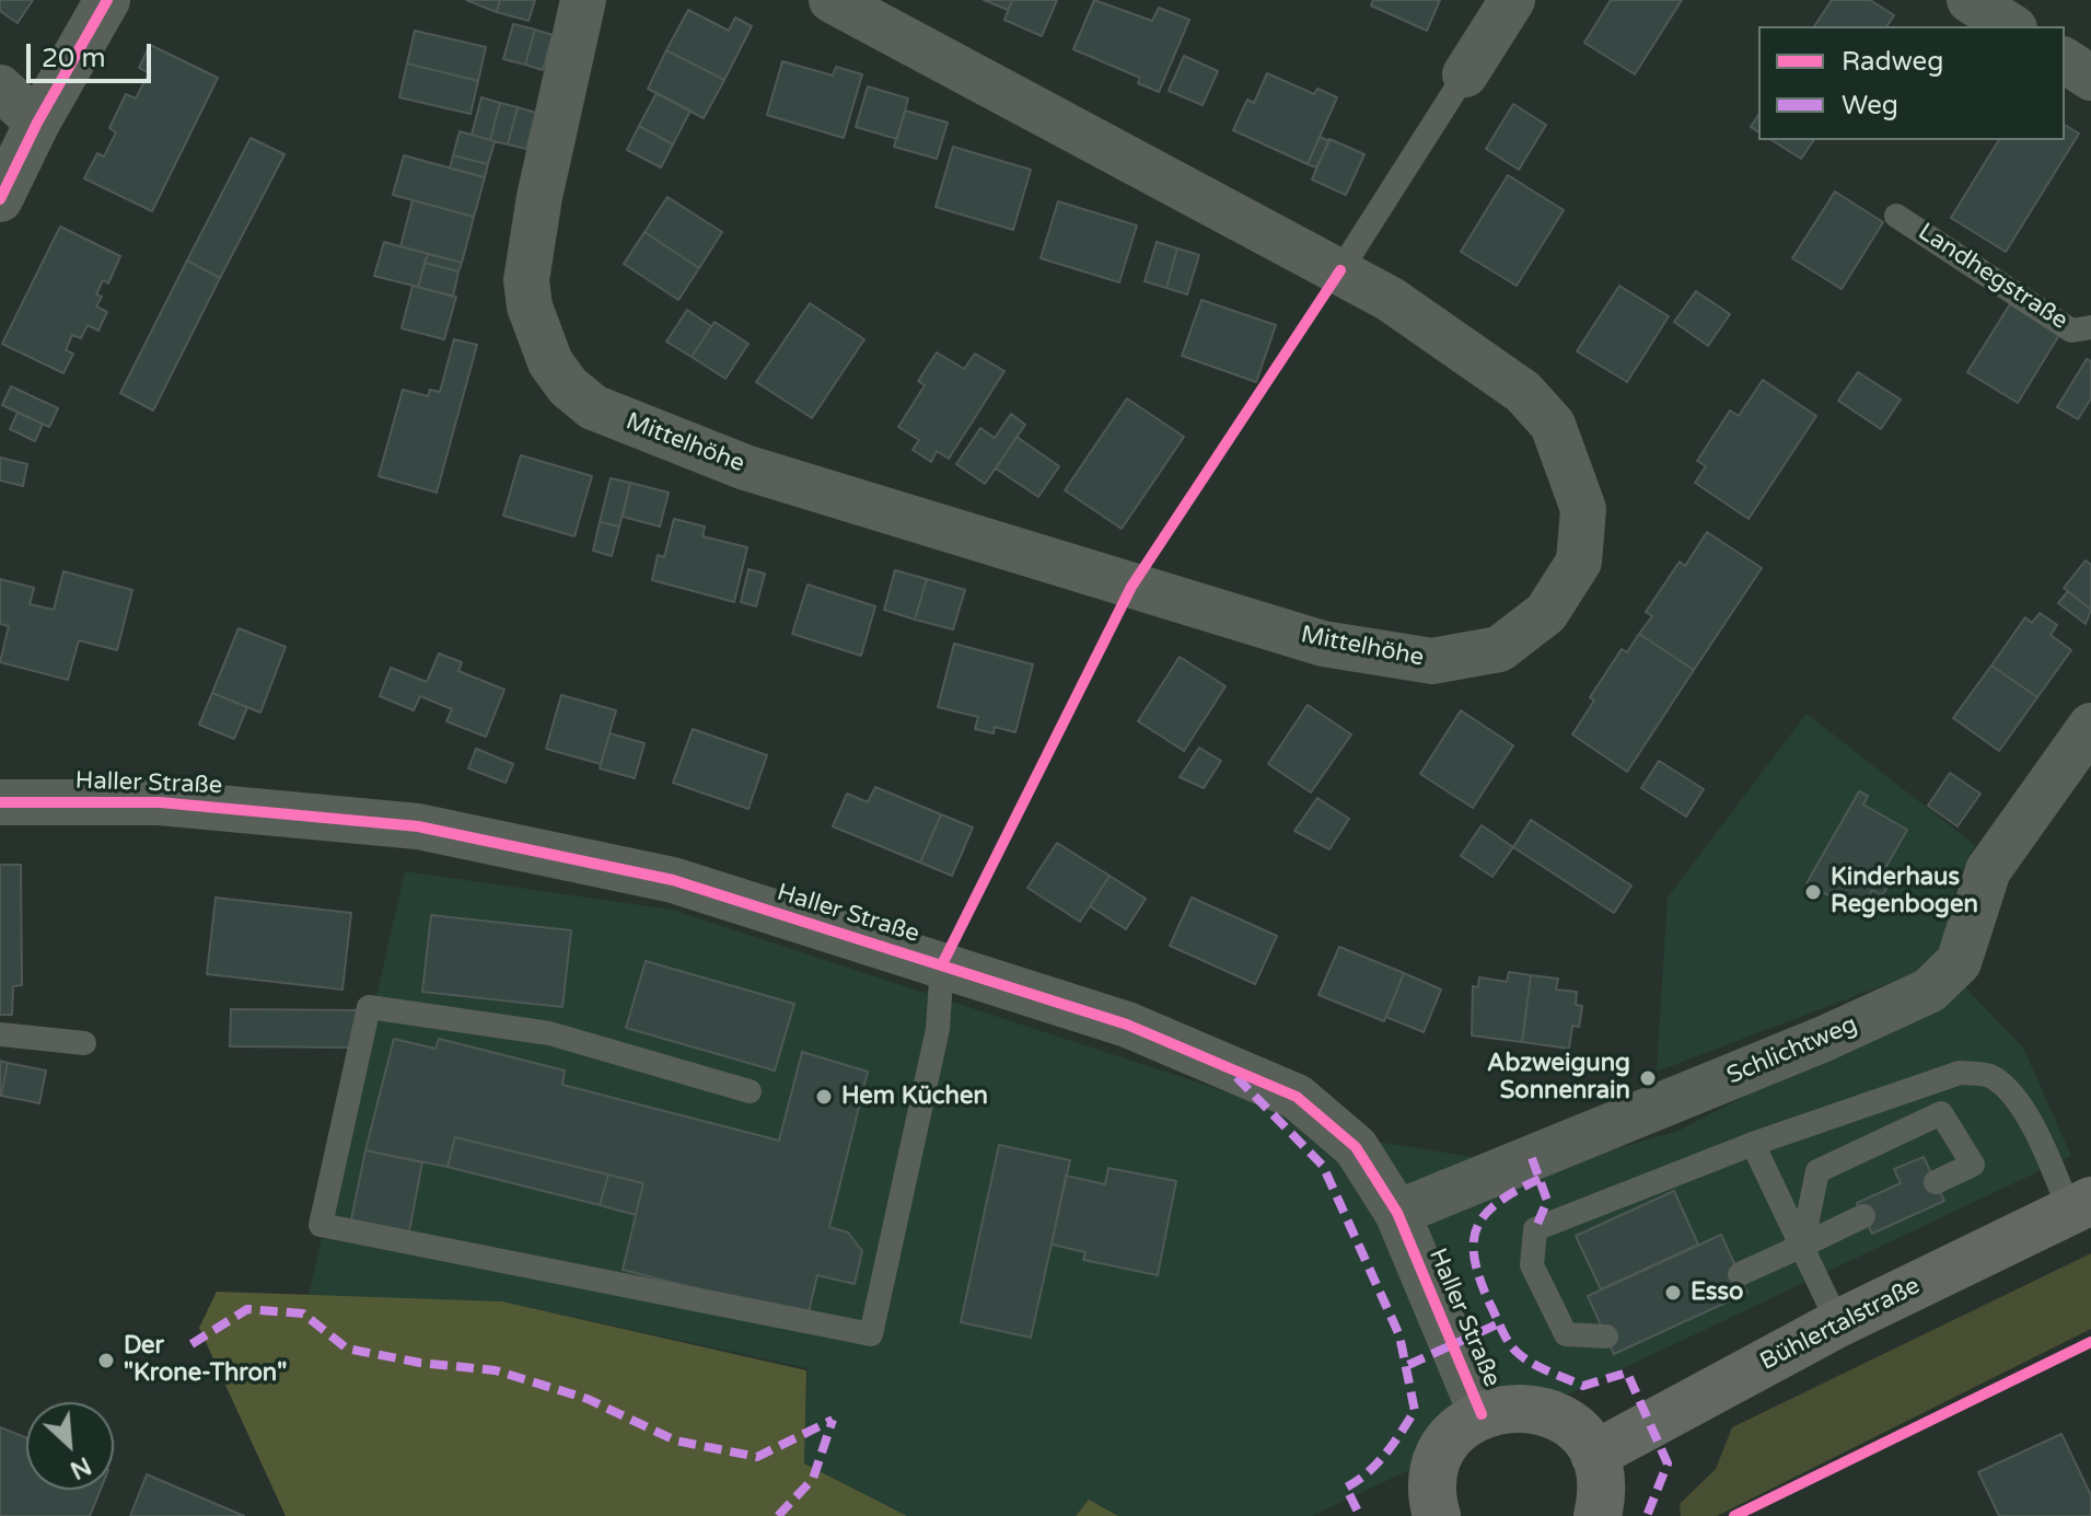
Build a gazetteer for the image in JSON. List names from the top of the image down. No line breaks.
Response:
{"streets":{"main road":["Bühlertalstraße"],"street":["Mittelhöhe","Haller Straße","Schlichtweg"],"lane":["Landhegstraße"]},"crossings":[["Haller Straße","Schlichtweg"]],"places":["Kinderhaus Regenbogen","Abzweigung Sonnenrain","Hem Küchen","Esso","Der \"Krone-Thron\""],"legend":["Radweg","Weg"],"scale_bar":"20 m","north":"bottom right"}
